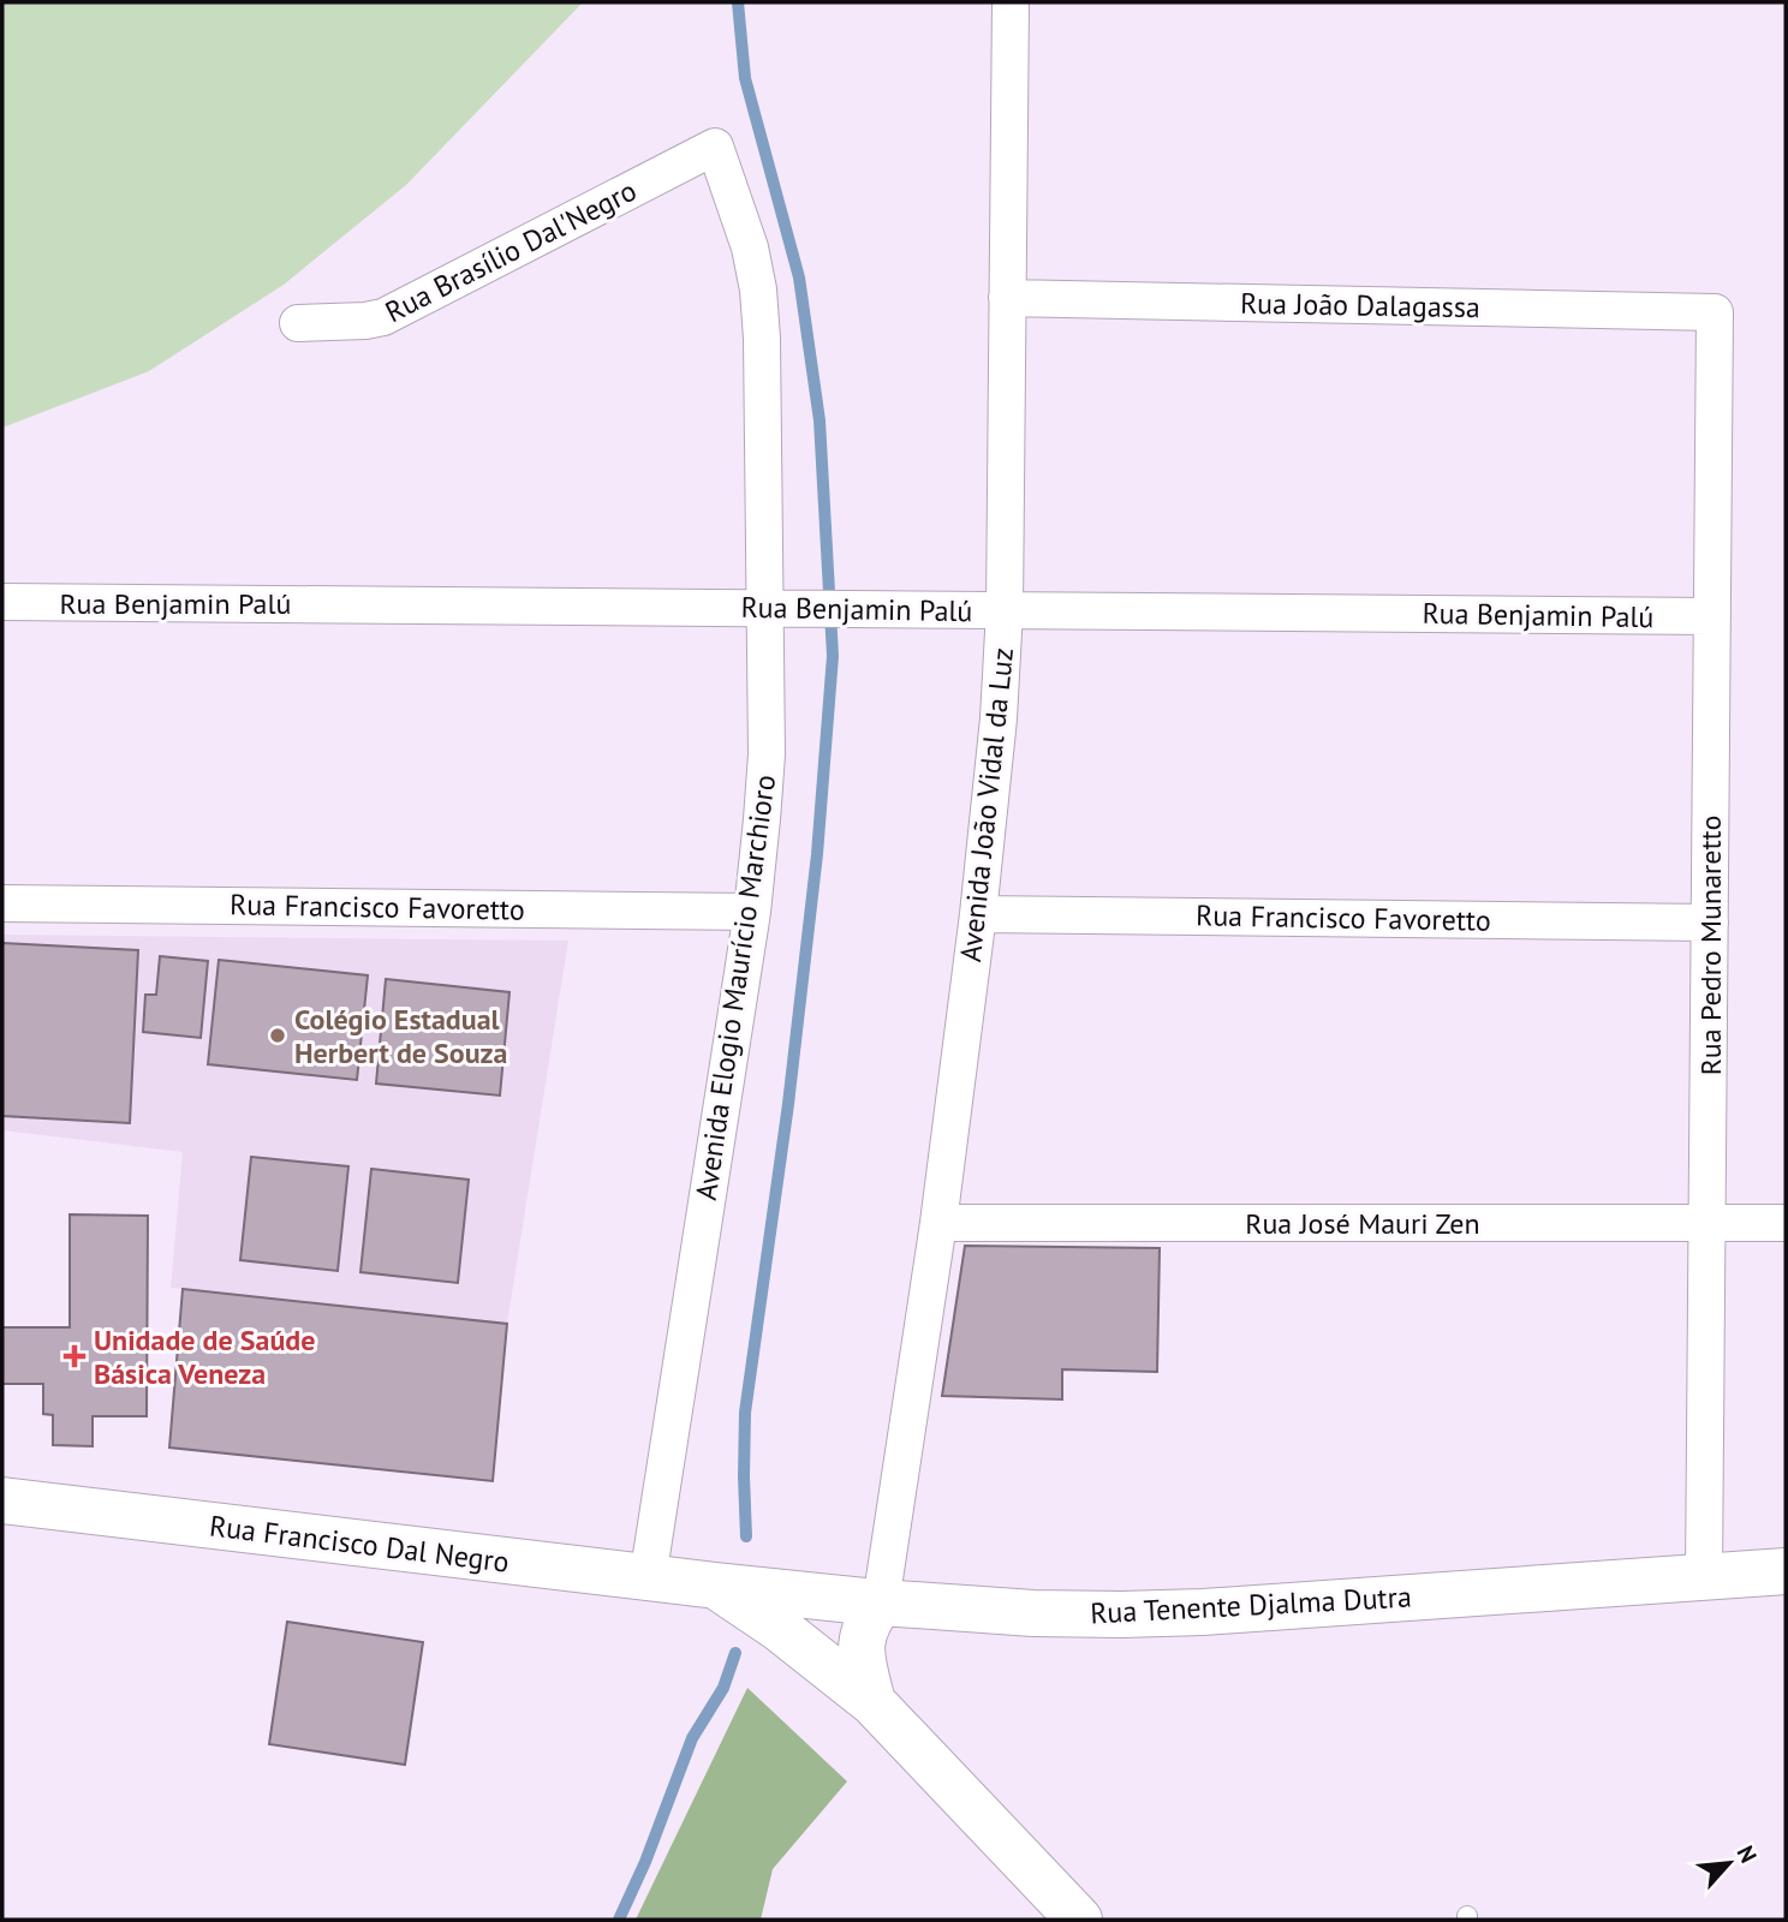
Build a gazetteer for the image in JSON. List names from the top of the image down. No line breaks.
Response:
{"streets":{"main road":["Rua Francisco Dal Negro","Rua Tenente Djalma Dutra"],"street":["Rua Brasílio Dal'Negro","Rua João Dalagassa","Rua Benjamin Palú","Avenida João Vidal da Luz","Rua Francisco Favoretto","Rua Pedro Munaretto","Avenida Elogio Maurício Marchioro","Rua José Mauri Zen"]},"crossings":[["Rua Brasílio Dal'Negro","Avenida Elogio Maurício Marchioro"],["Rua João Dalagassa","Avenida João Vidal da Luz"],["Rua João Dalagassa","Rua Pedro Munaretto"],["Rua Benjamin Palú","Avenida João Vidal da Luz"],["Rua Benjamin Palú","Rua Pedro Munaretto"],["Rua Benjamin Palú","Avenida Elogio Maurício Marchioro"],["Avenida João Vidal da Luz","Rua Francisco Favoretto"],["Avenida João Vidal da Luz","Rua José Mauri Zen"],["Avenida João Vidal da Luz","Rua Tenente Djalma Dutra"],["Rua Francisco Favoretto","Rua Pedro Munaretto"],["Rua Francisco Favoretto","Avenida Elogio Maurício Marchioro"],["Rua Pedro Munaretto","Rua José Mauri Zen"],["Rua Pedro Munaretto","Rua Tenente Djalma Dutra"],["Avenida Elogio Maurício Marchioro","Rua Francisco Dal Negro"],["Rua Francisco Dal Negro","Rua Tenente Djalma Dutra"]],"places":{"other":["Colégio Estadual Herbert de Souza"],"health":["Unidade de Saúde Básica Veneza"]},"north":"top right"}
